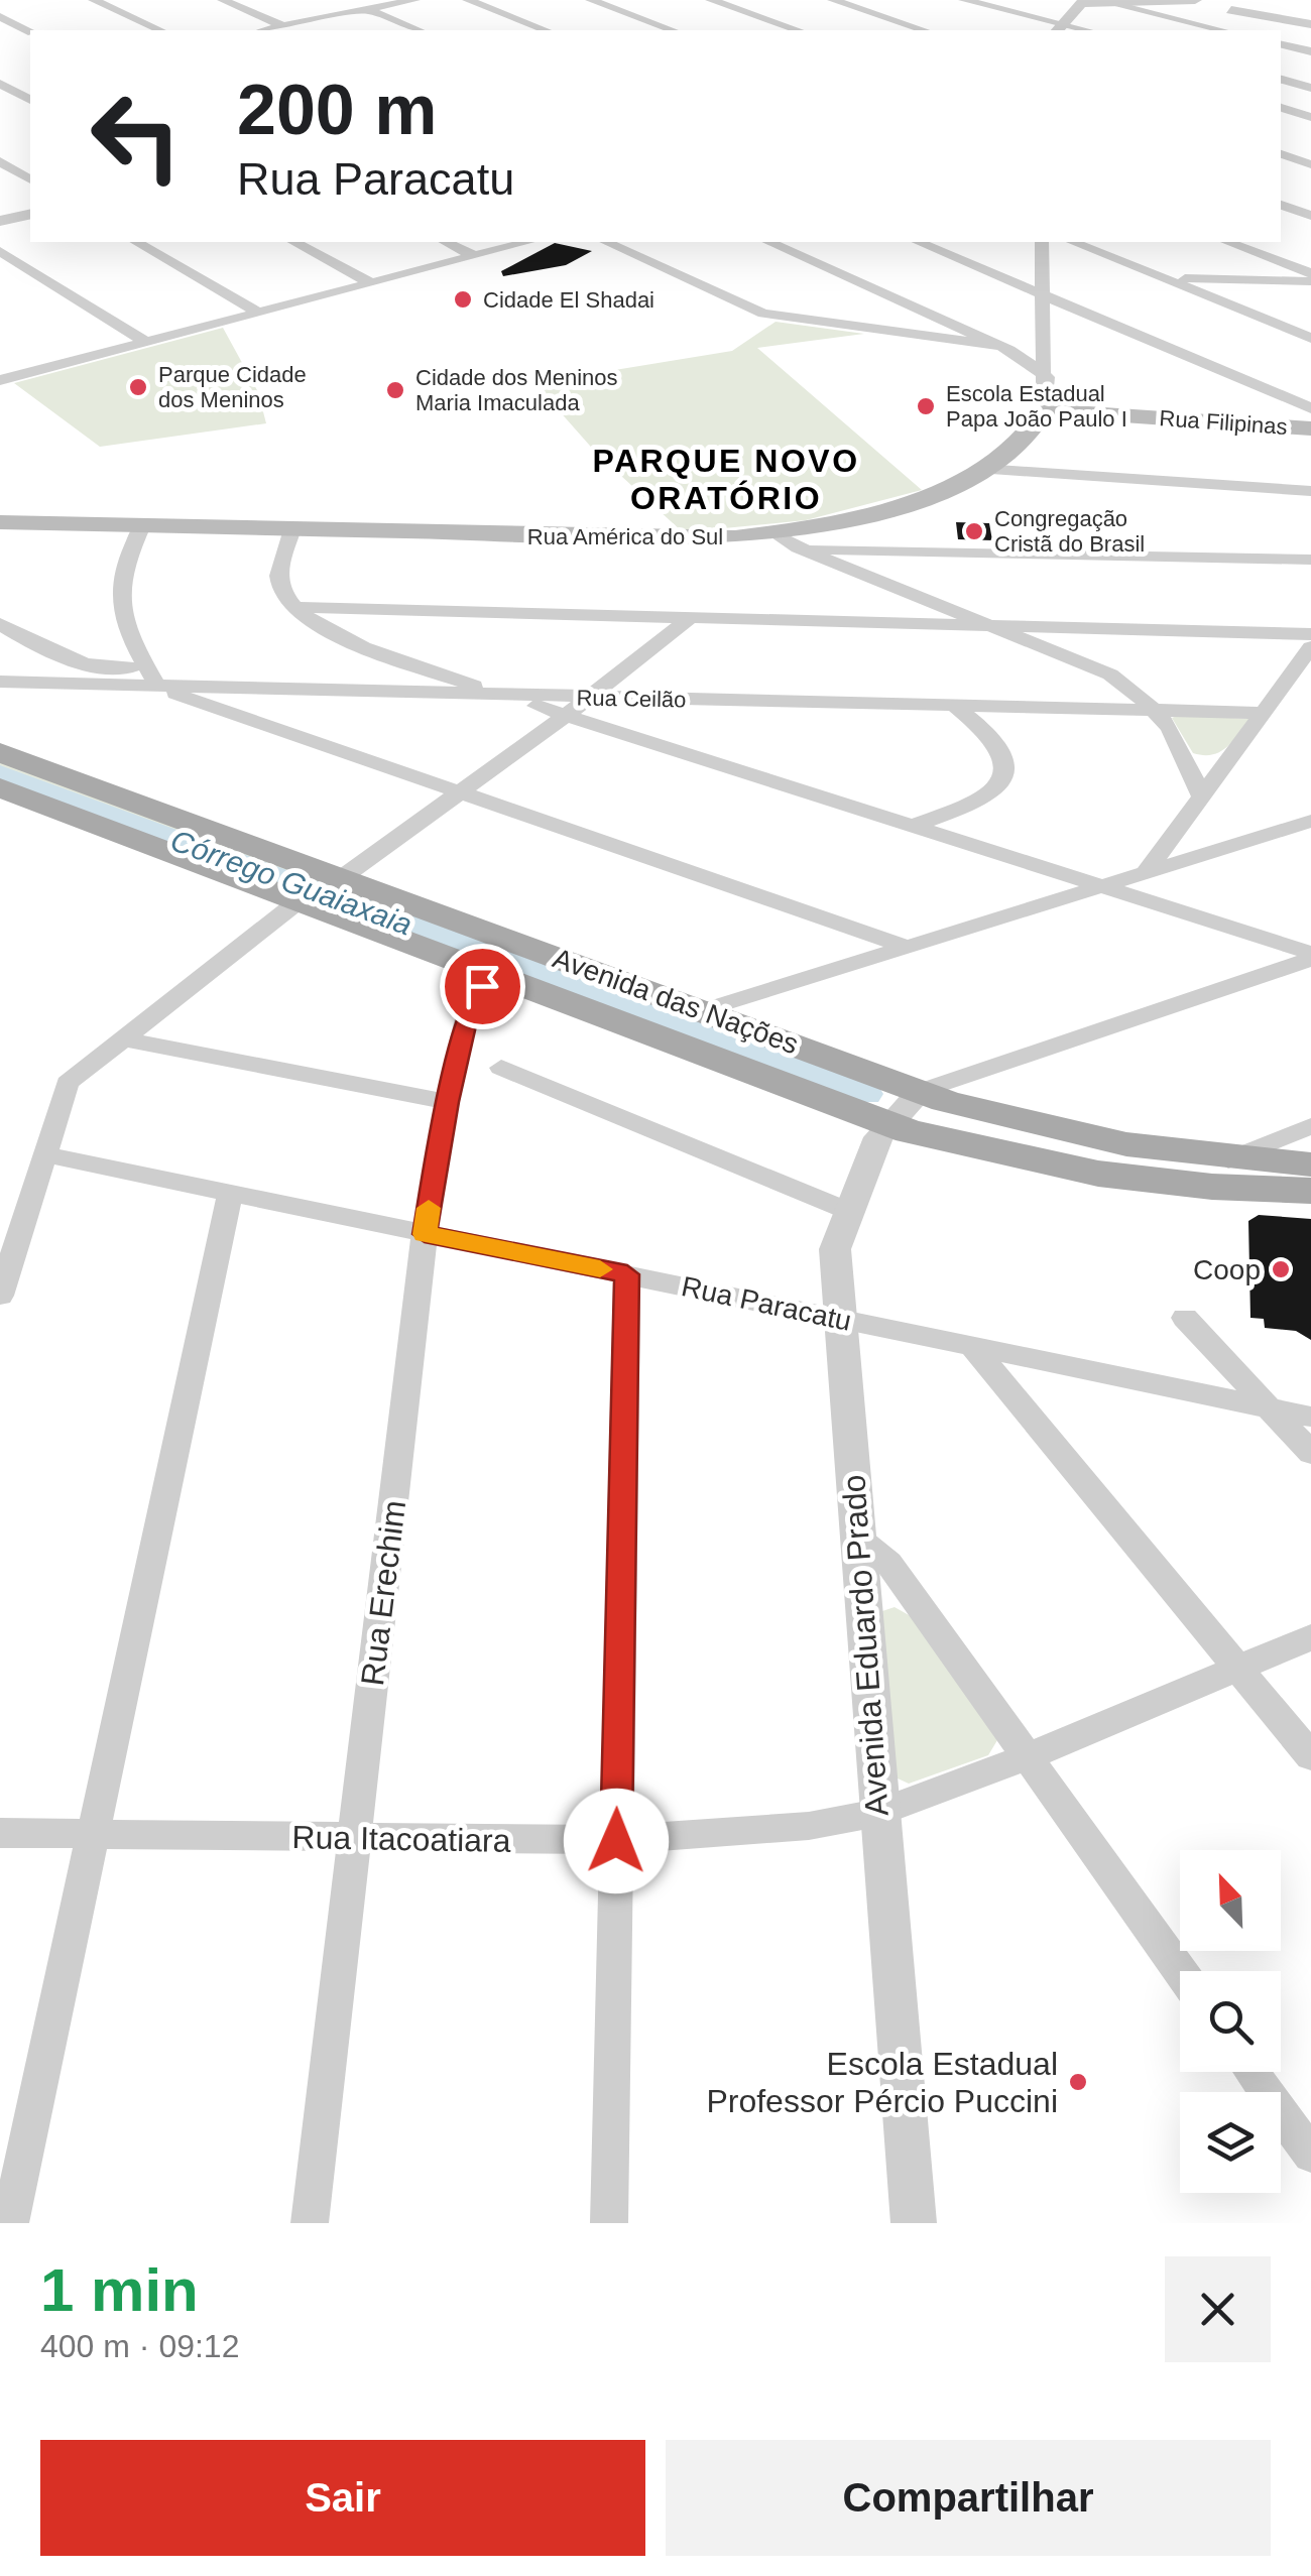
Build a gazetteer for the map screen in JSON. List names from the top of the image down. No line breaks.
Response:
{"streets":{"main road":["Rua Filipinas","Rua América do Sul","Avenida das Nações"],"street":["Rua Ceilão","Rua Paracatu","Rua Erechim","Avenida Eduardo Prado","Rua Itacoatiara"]},"crossings":[["Rua Filipinas","Rua América do Sul"],["Avenida das Nações","Rua Erechim"],["Avenida das Nações","Avenida Eduardo Prado"],["Rua Paracatu","Rua Erechim"],["Rua Paracatu","Avenida Eduardo Prado"],["Rua Erechim","Rua Itacoatiara"],["Avenida Eduardo Prado","Rua Itacoatiara"]],"districts":["PARQUE NOVO ORATÓRIO"],"water":["Córrego Guaiaxaia"],"places":["Cidade El Shadai","Parque Cidade dos Meninos","Cidade dos Meninos Maria Imaculada","Escola Estadual Papa João Paulo I","Congregação Cristã do Brasil","Coop","Escola Estadual Professor Pércio Puccini"],"north":"top left","page":{"turn":["200 m","Rua Paracatu"],"heading":["1 min","400 m · 09:12"],"buttons":["Sair","Compartilhar"]}}
